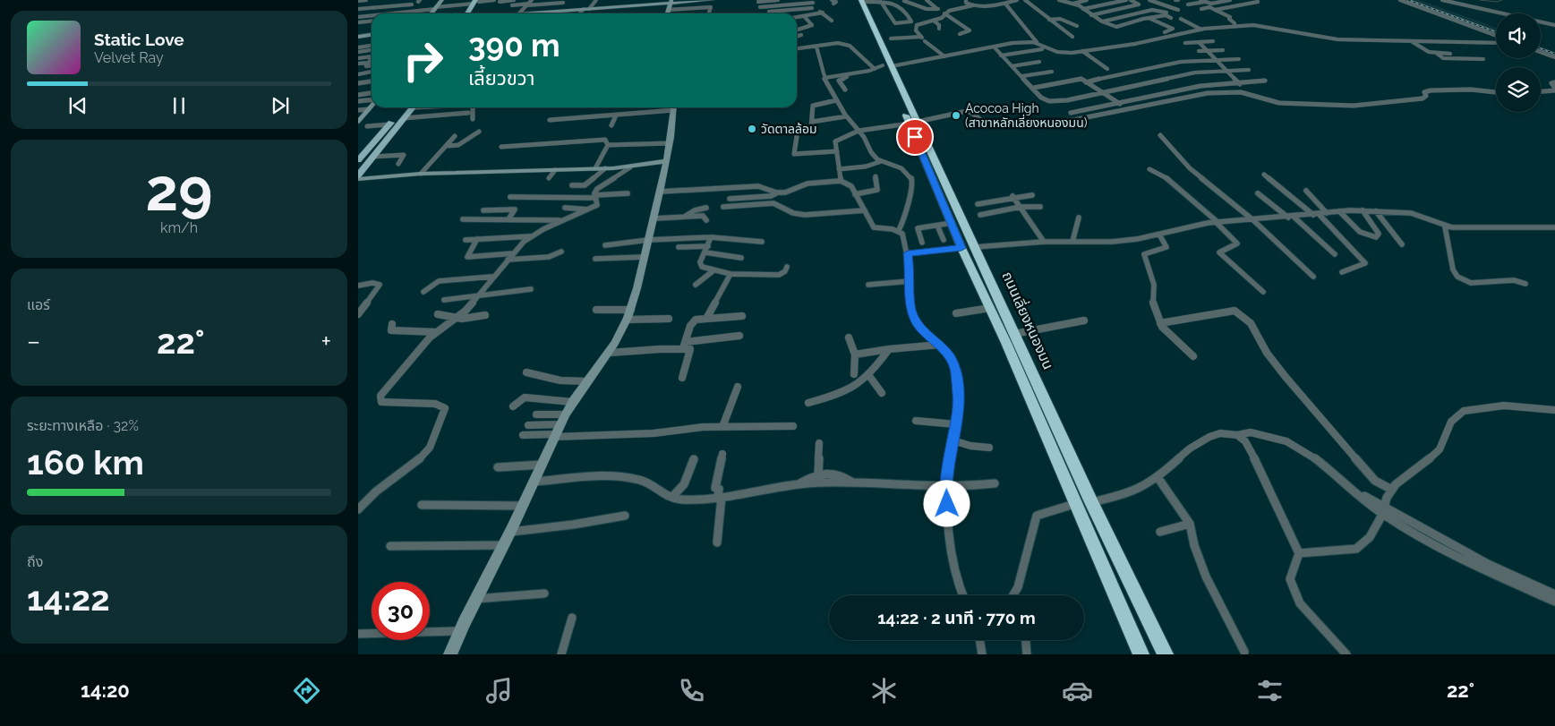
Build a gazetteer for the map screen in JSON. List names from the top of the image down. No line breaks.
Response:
{"streets":{"highway":["ถนนเลี่ยงหนองมน"]},"places":["Acocoa High (สาขาหลักเลี่ยงหนองมน)","วัดตาลล้อม"],"page":{"turn":["390 m","เลี้ยวขวา"],"song":["Static Love","Velvet Ray"],"tile":[["29","km/h"],"แอร์",["ระยะทางเหลือ · 32%","160 km"],["ถึง","14:22"]],"heat":["−","22°","+"],"limit":"30","trip":"14:22 · 2 นาที · 770 m","tabs":["14:20","22°"]}}
